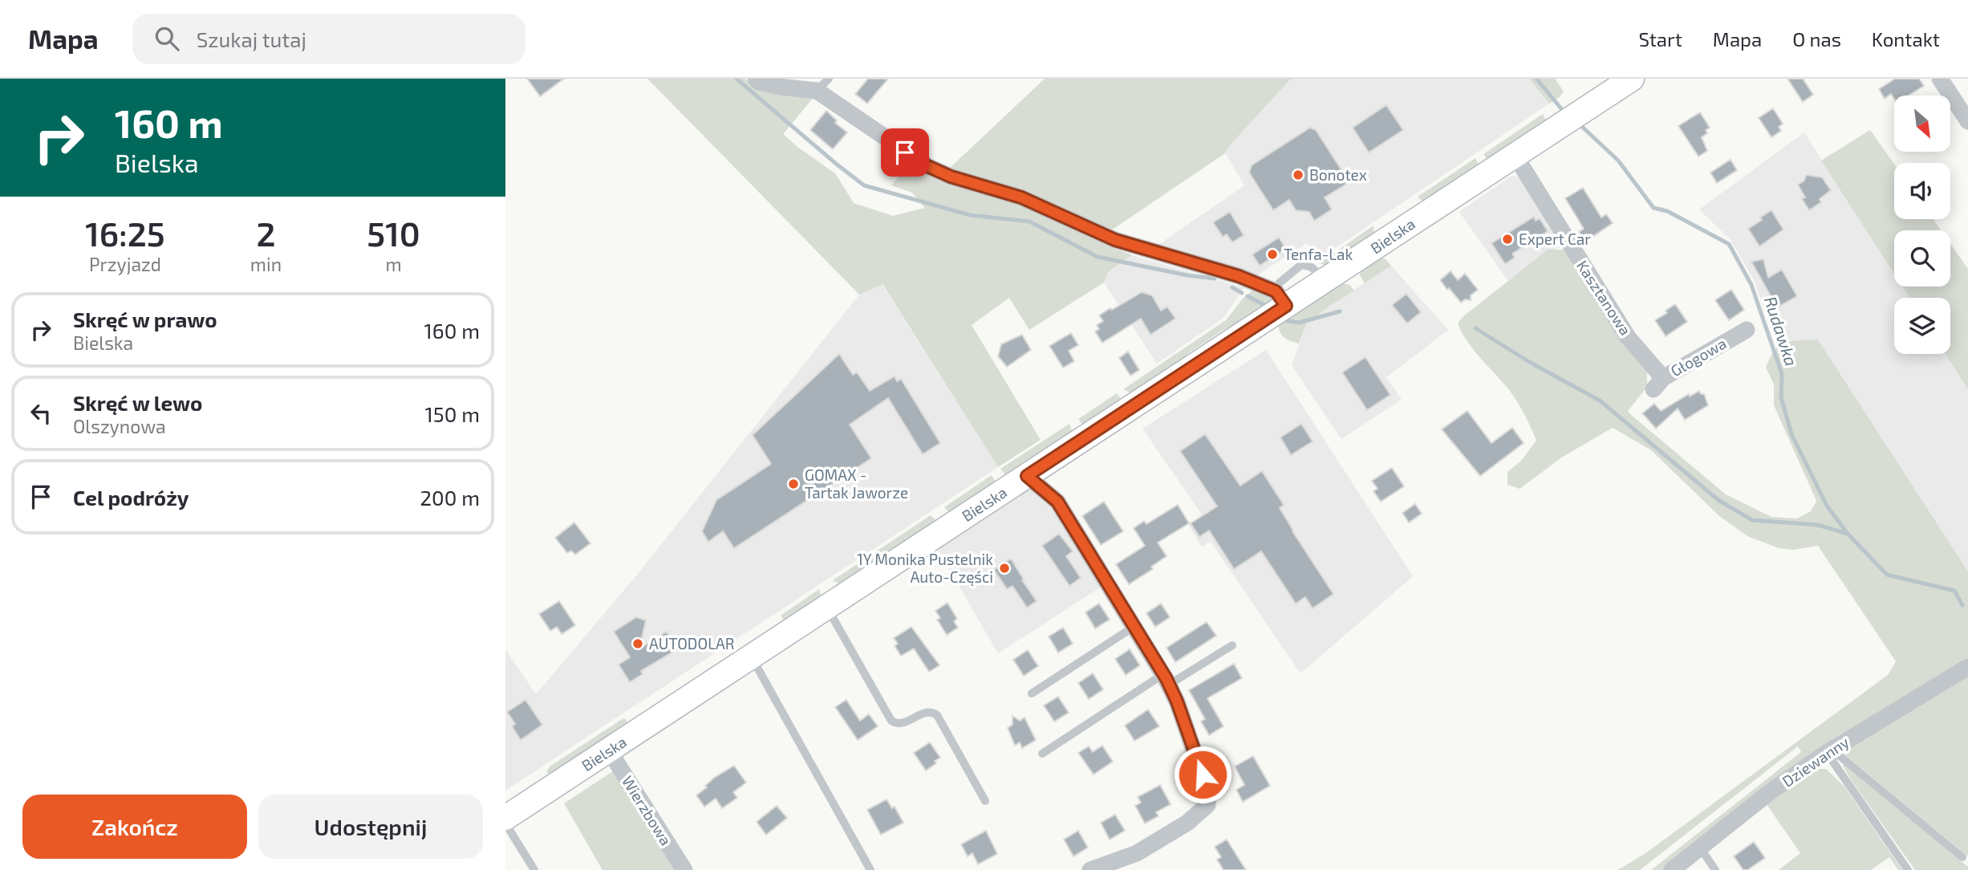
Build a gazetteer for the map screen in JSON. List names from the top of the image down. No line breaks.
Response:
{"streets":{"main road":["Bielska"],"street":["Kasztanowa","Głogowa","Dziewanny","Wierzbowa"]},"crossings":[["Bielska","Kasztanowa"],["Bielska","Wierzbowa"],["Kasztanowa","Głogowa"]],"water":["Rudawka"],"places":["Bonotex","Expert Car","Tenfa-Lak","GOMAX - Tartak Jaworze","1Y Monika Pustelnik Auto-Części","AUTODOLAR"],"north":"bottom right","page":{"header":"Mapa","search":"Szukaj tutaj","nav":["Start","Mapa","O nas","Kontakt"],"turn":["160 m","Bielska"],"eta":["16:25","Przyjazd","2","min","510","m"],"list":[{"name":"Skręć w prawo","note":"Bielska","value":"160 m"},{"name":"Skręć w lewo","note":"Olszynowa","value":"150 m"},{"name":"Cel podróży","value":"200 m"}],"buttons":["Zakończ","Udostępnij"]}}
